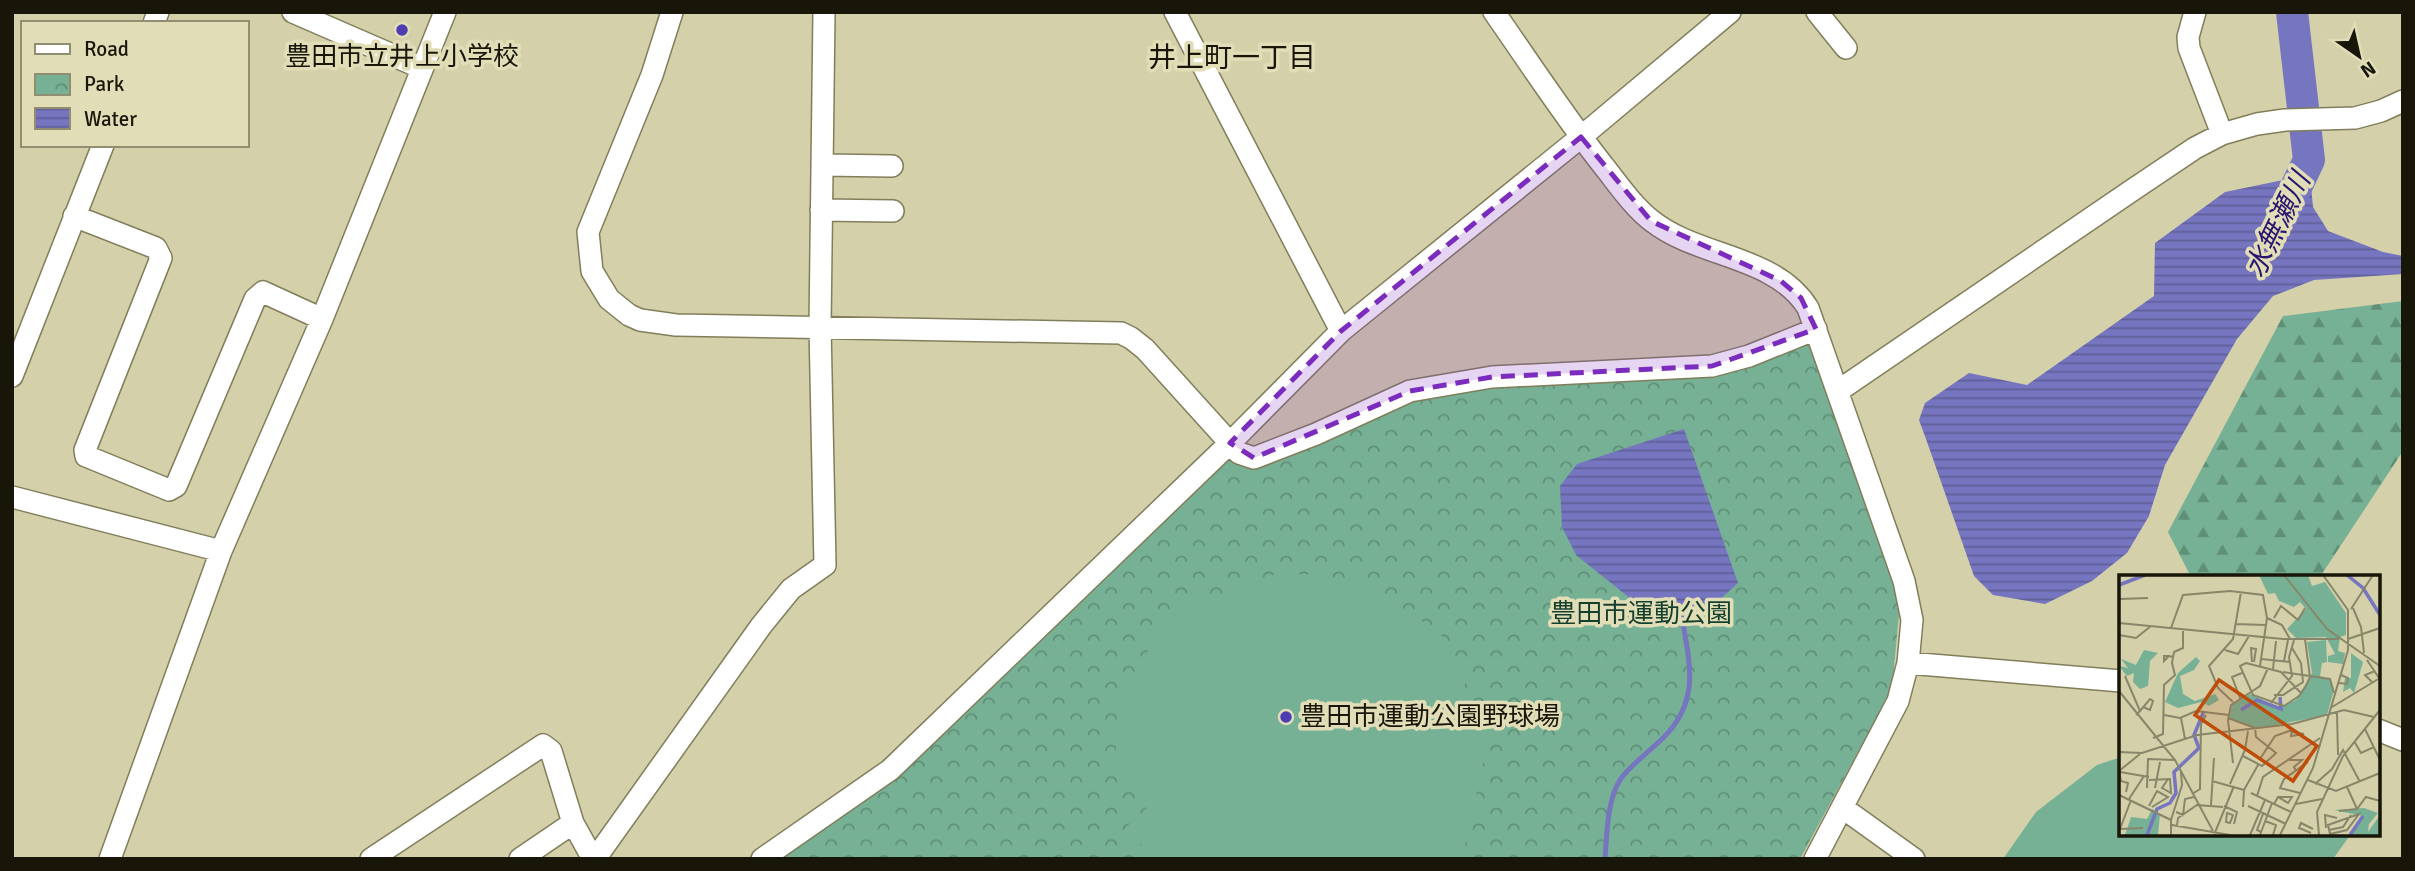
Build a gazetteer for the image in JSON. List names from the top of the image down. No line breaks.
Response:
{"districts":["井上町一丁目"],"water":["水無瀬川"],"parks":["豊田市運動公園"],"places":["豊田市立井上小学校","豊田市運動公園野球場"],"legend":["Road","Park","Water"],"north":"bottom right"}
